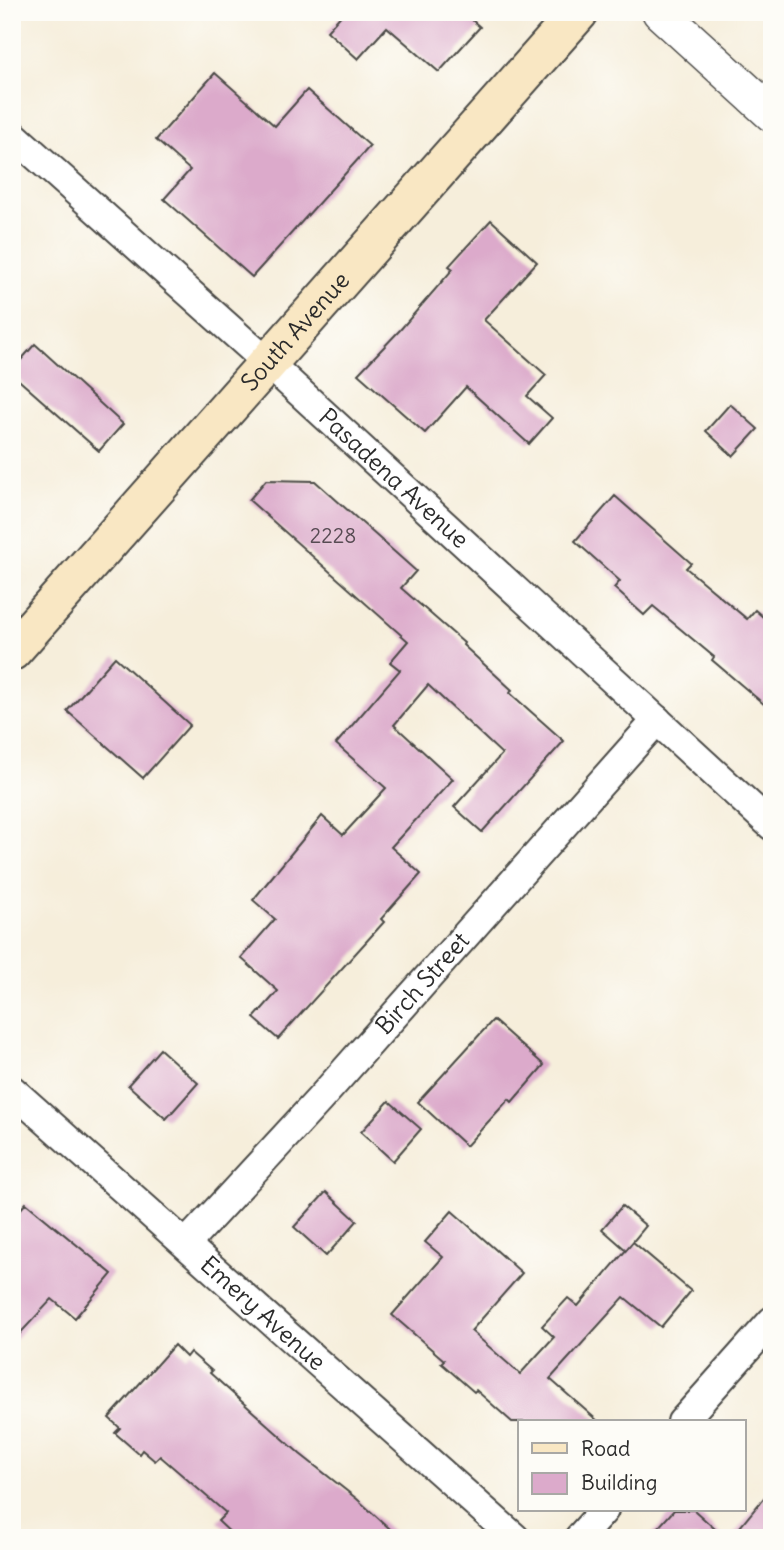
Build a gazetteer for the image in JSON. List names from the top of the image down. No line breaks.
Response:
{"streets":{"main road":["South Avenue"],"street":["Pasadena Avenue","Birch Street","Emery Avenue"]},"crossings":[["South Avenue","Pasadena Avenue"],["Pasadena Avenue","Birch Street"],["Birch Street","Emery Avenue"]],"house_numbers":["2228"],"legend":["Road","Building"]}
